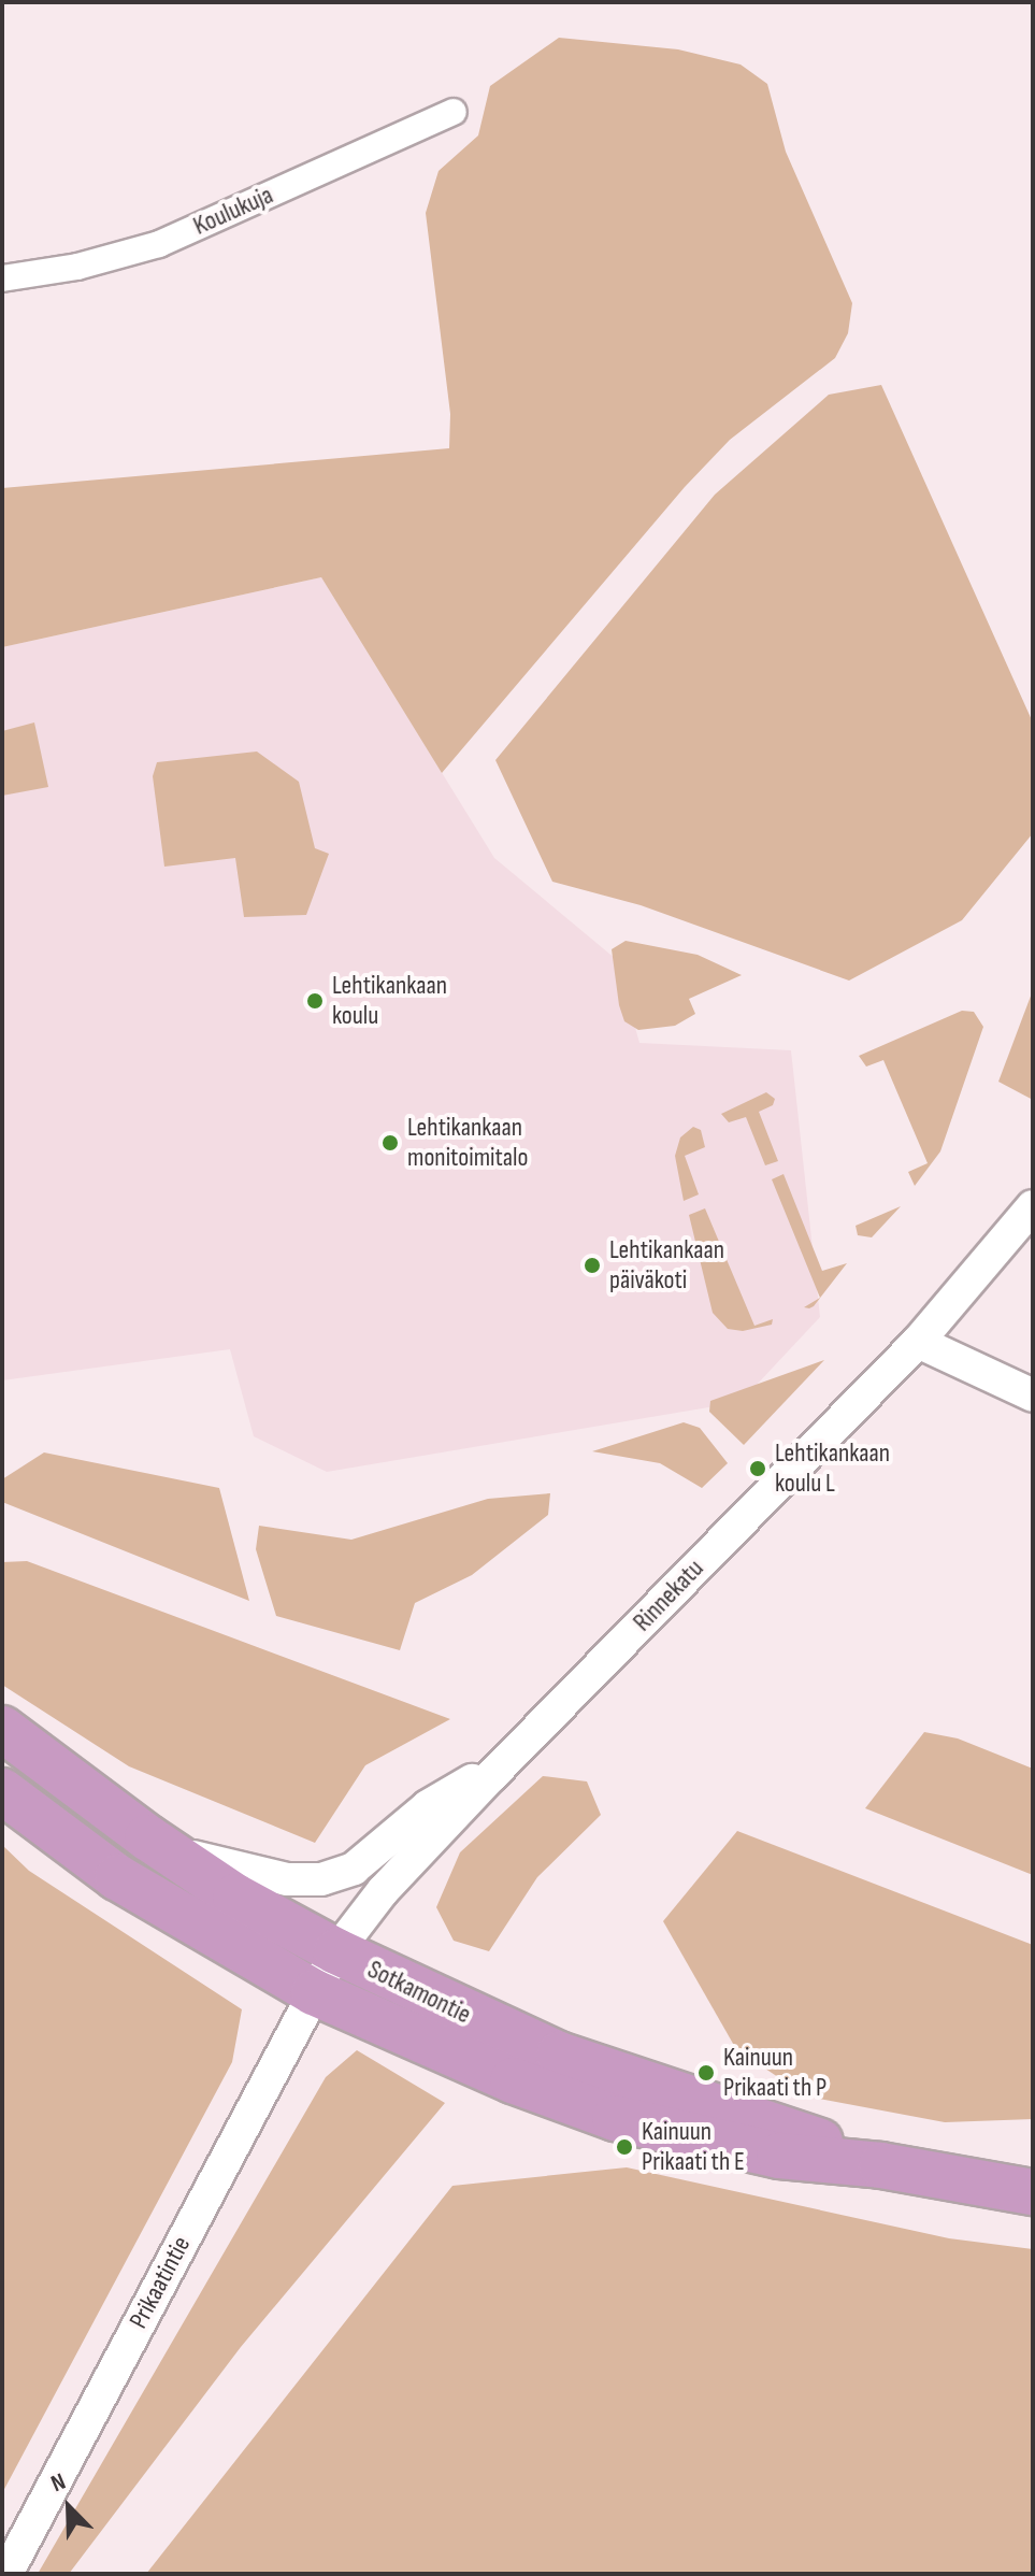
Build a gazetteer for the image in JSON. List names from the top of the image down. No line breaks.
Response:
{"streets":{"highway":["Sotkamontie"],"street":["Koulukuja","Rinnekatu","Prikaatintie"]},"crossings":[["Rinnekatu","Sotkamontie"],["Rinnekatu","Prikaatintie"],["Sotkamontie","Prikaatintie"]],"places":["Lehtikankaan koulu","Lehtikankaan monitoimitalo","Lehtikankaan päiväkoti","Lehtikankaan koulu L","Kainuun Prikaati th P","Kainuun Prikaati th E"],"north":"top left"}
